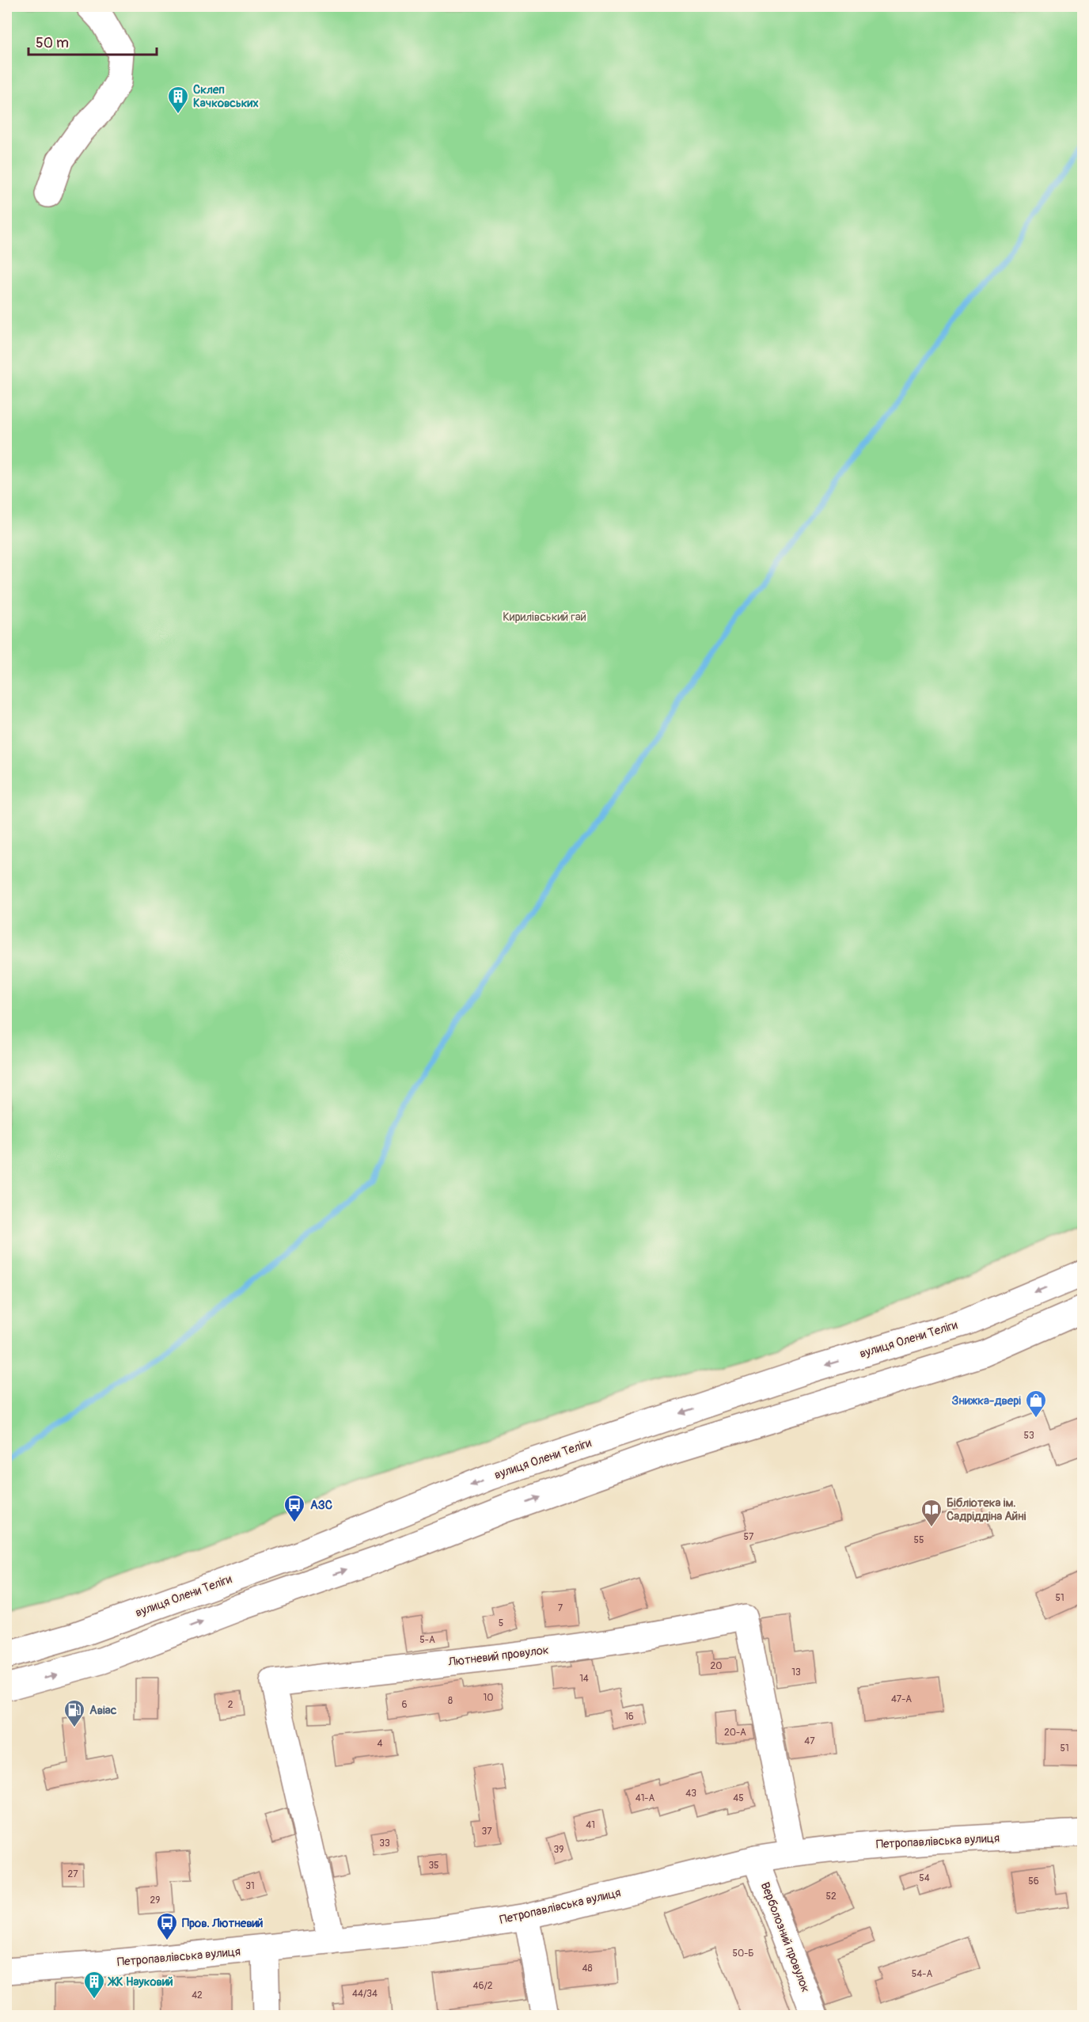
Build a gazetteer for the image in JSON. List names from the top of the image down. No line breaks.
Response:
{"streets":{"street":["вулиця Олени Теліги","Лютневий провулок","Петропавлівська вулиця","Верболозний провулок"]},"crossings":[["Лютневий провулок","Петропавлівська вулиця"],["Петропавлівська вулиця","Верболозний провулок"]],"parks":["Кирилівський гай"],"places":{"building":["Склеп Качковських","ЖК Науковий"],"shop":["Знижка-двері"],"bus stop":["АЗС","Пров. Лютневий"],"library":["Бібліотека ім. Садріддіна Айні"],"fuel station":["Авіас"]},"house_numbers":["53","57","55","51","7","5","5-А","20","13","14","10","47-А","8","2","6","16","20-А","47","4","51","43","41-А","45","41","37","33","39","35","27","54","56","31","52","29","50-Б","48","54-А","46/2","44/34","42"],"scale_bar":"50 m"}
